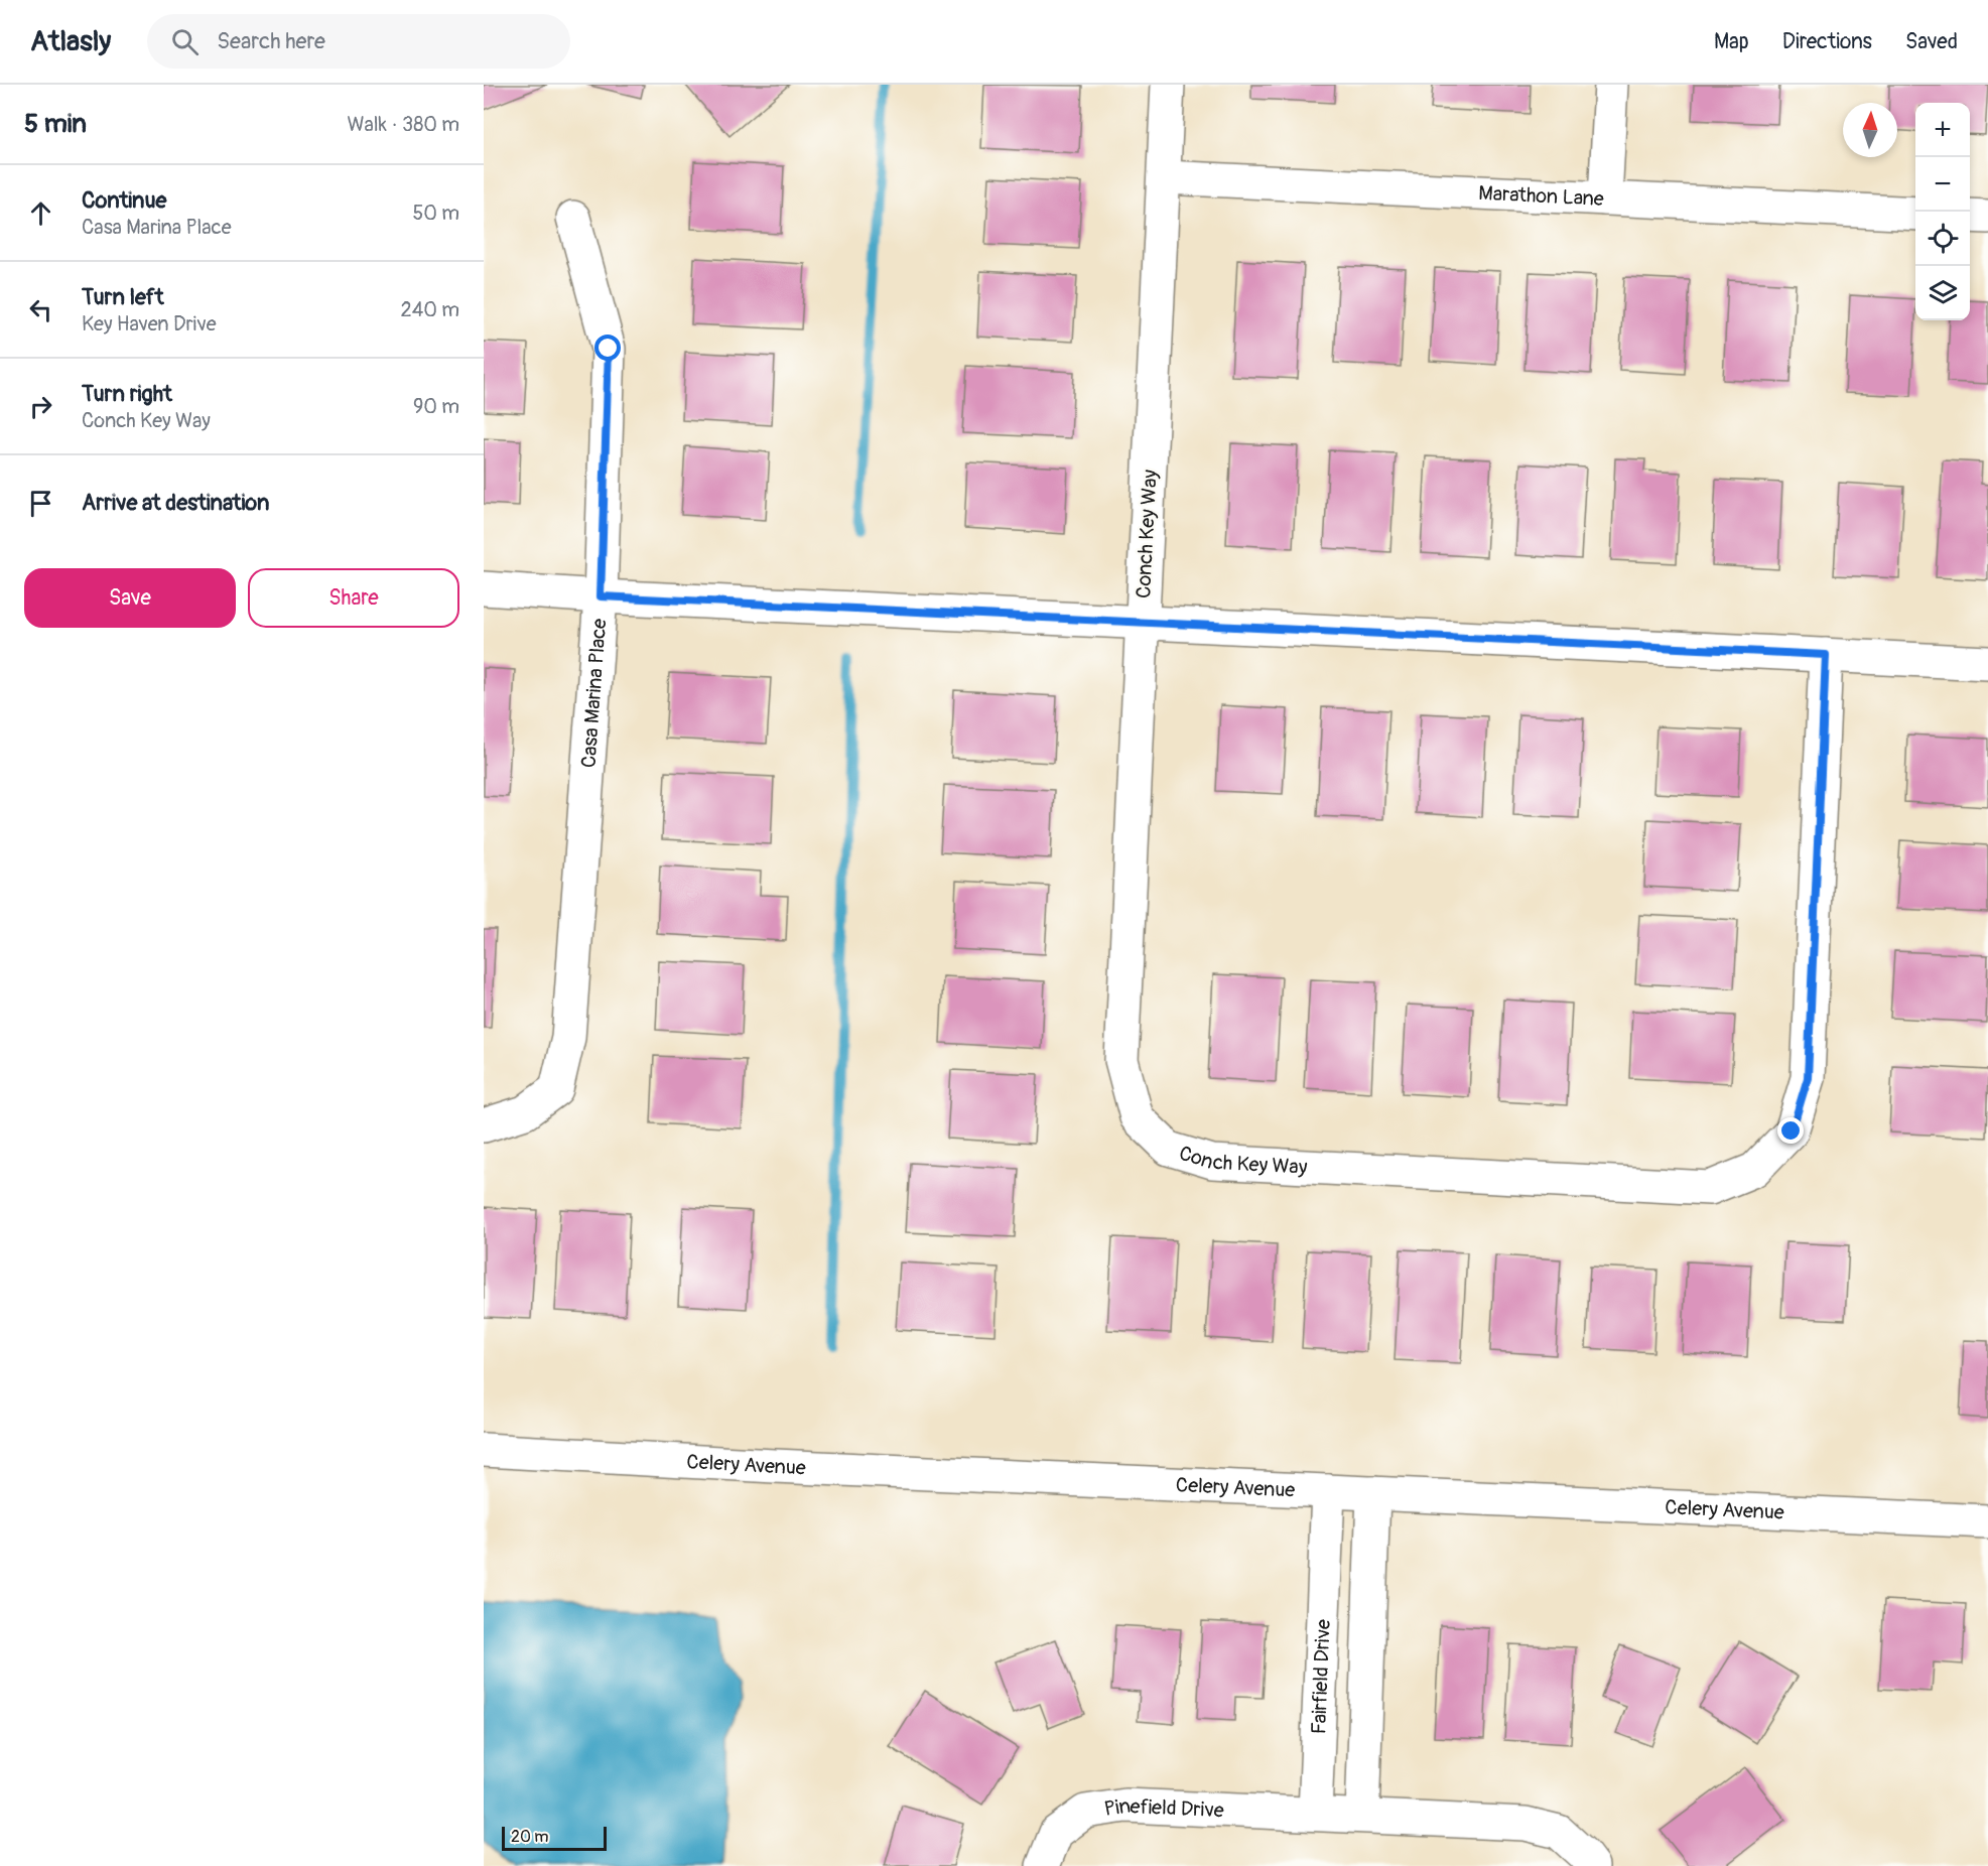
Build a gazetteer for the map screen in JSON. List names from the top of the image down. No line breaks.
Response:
{"streets":{"street":["Marathon Lane","Conch Key Way","Casa Marina Place","Celery Avenue","Fairfield Drive","Pinefield Drive"]},"crossings":[["Marathon Lane","Conch Key Way"],["Celery Avenue","Fairfield Drive"],["Fairfield Drive","Pinefield Drive"]],"scale_bar":"20 m","north":"top","page":{"header":"Atlasly","search":"Search here","nav":["Map","Directions","Saved"],"heading":["5 min","Walk · 380 m"],"map_buttons":["+","−"],"list":[["Continue","Casa Marina Place","50 m"],["Turn left","Key Haven Drive","240 m"],["Turn right","Conch Key Way","90 m"],"Arrive at destination"],"buttons":["Save","Share"],"scale":"20 m"}}
